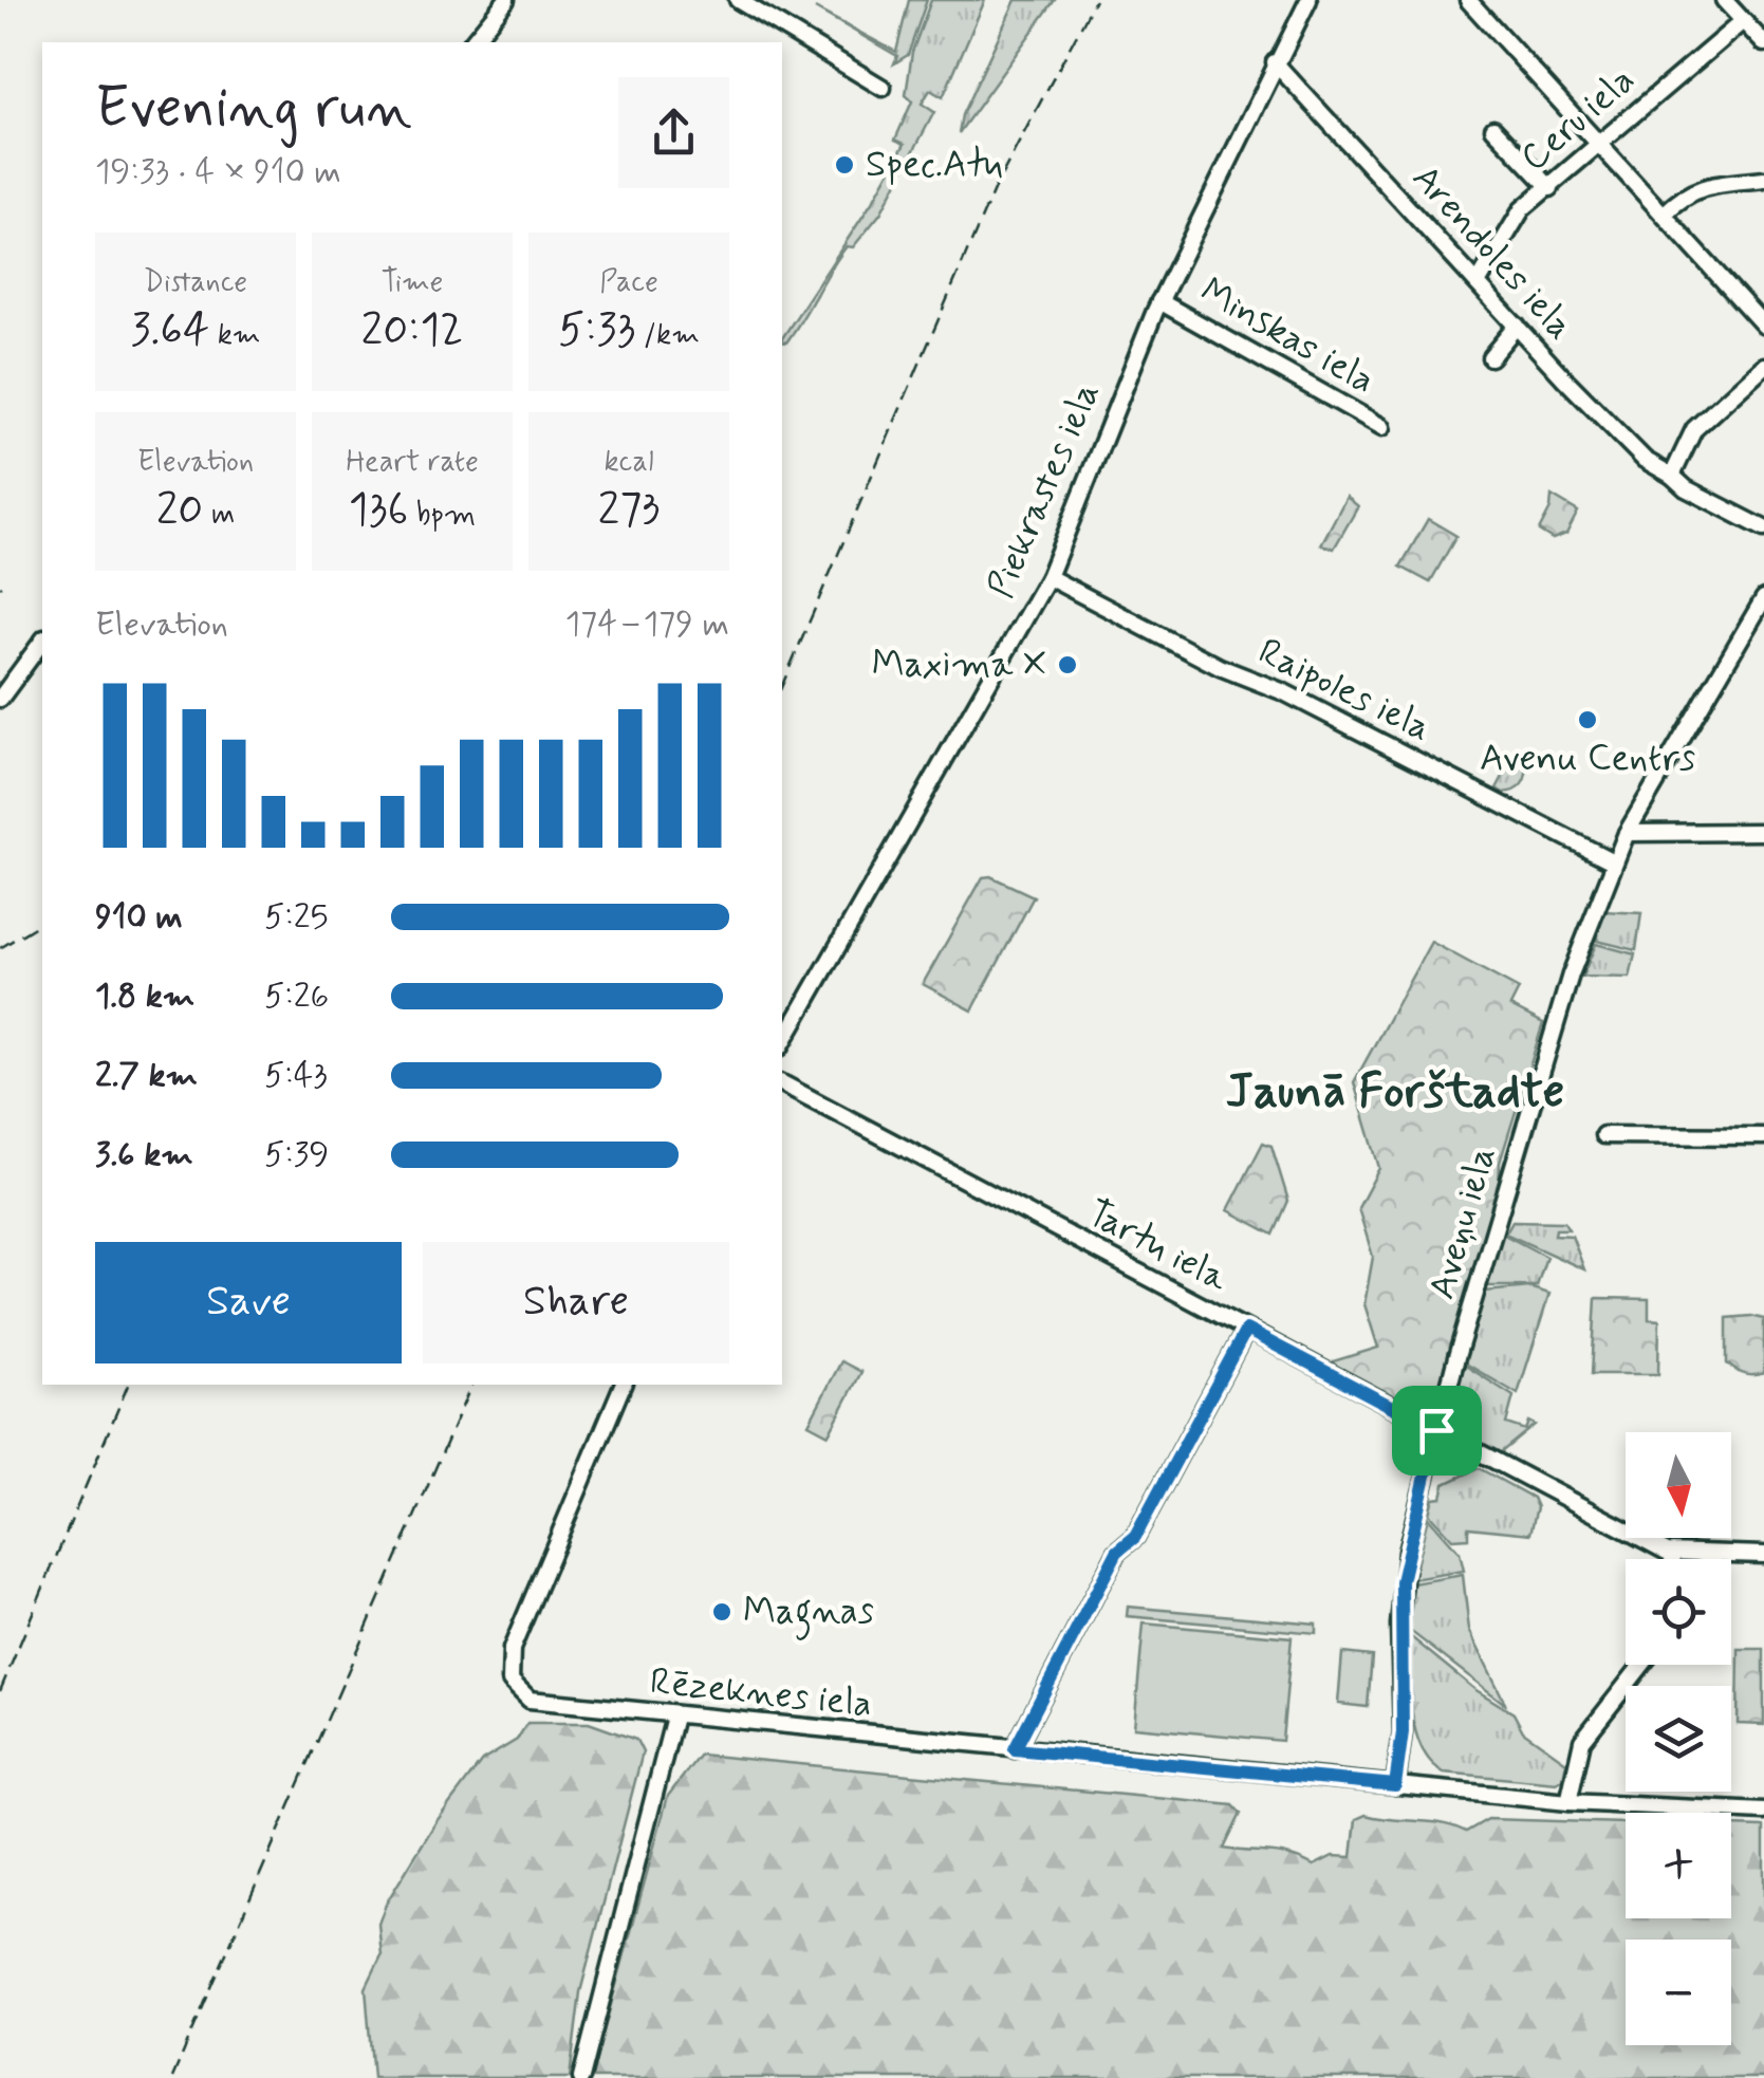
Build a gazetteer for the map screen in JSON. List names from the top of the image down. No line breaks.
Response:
{"streets":{"street":["Ceru iela","Arendoles iela","Minskas iela","Piekrastes iela","Raipoles iela","Aveņu iela","Tartu iela","Rēzeknes iela"]},"crossings":[["Ceru iela","Arendoles iela"],["Arendoles iela","Piekrastes iela"],["Minskas iela","Piekrastes iela"],["Piekrastes iela","Raipoles iela"],["Raipoles iela","Aveņu iela"],["Aveņu iela","Tartu iela"],["Aveņu iela","Rēzeknes iela"]],"districts":["Jaunā Forštadte"],"places":["Spec.Atu","Maxima X","Avenu Centrs","Magnas"],"north":"bottom","page":{"heading":["Evening run","19:33 · 4 × 910 m"],"stats":[["Distance","3.64 km"],["Time","20:12"],["Pace","5:33 /km"],["Elevation","20 m"],["Heart rate","136 bpm"],["kcal","273"]],"chart":["Elevation","174–179 m"],"list":[{"name":"910 m","note":"5:25"},{"name":"1.8 km","note":"5:26"},{"name":"2.7 km","note":"5:43"},{"name":"3.6 km","note":"5:39"}],"buttons":["Save","Share"],"map_buttons":["+","−"]}}
